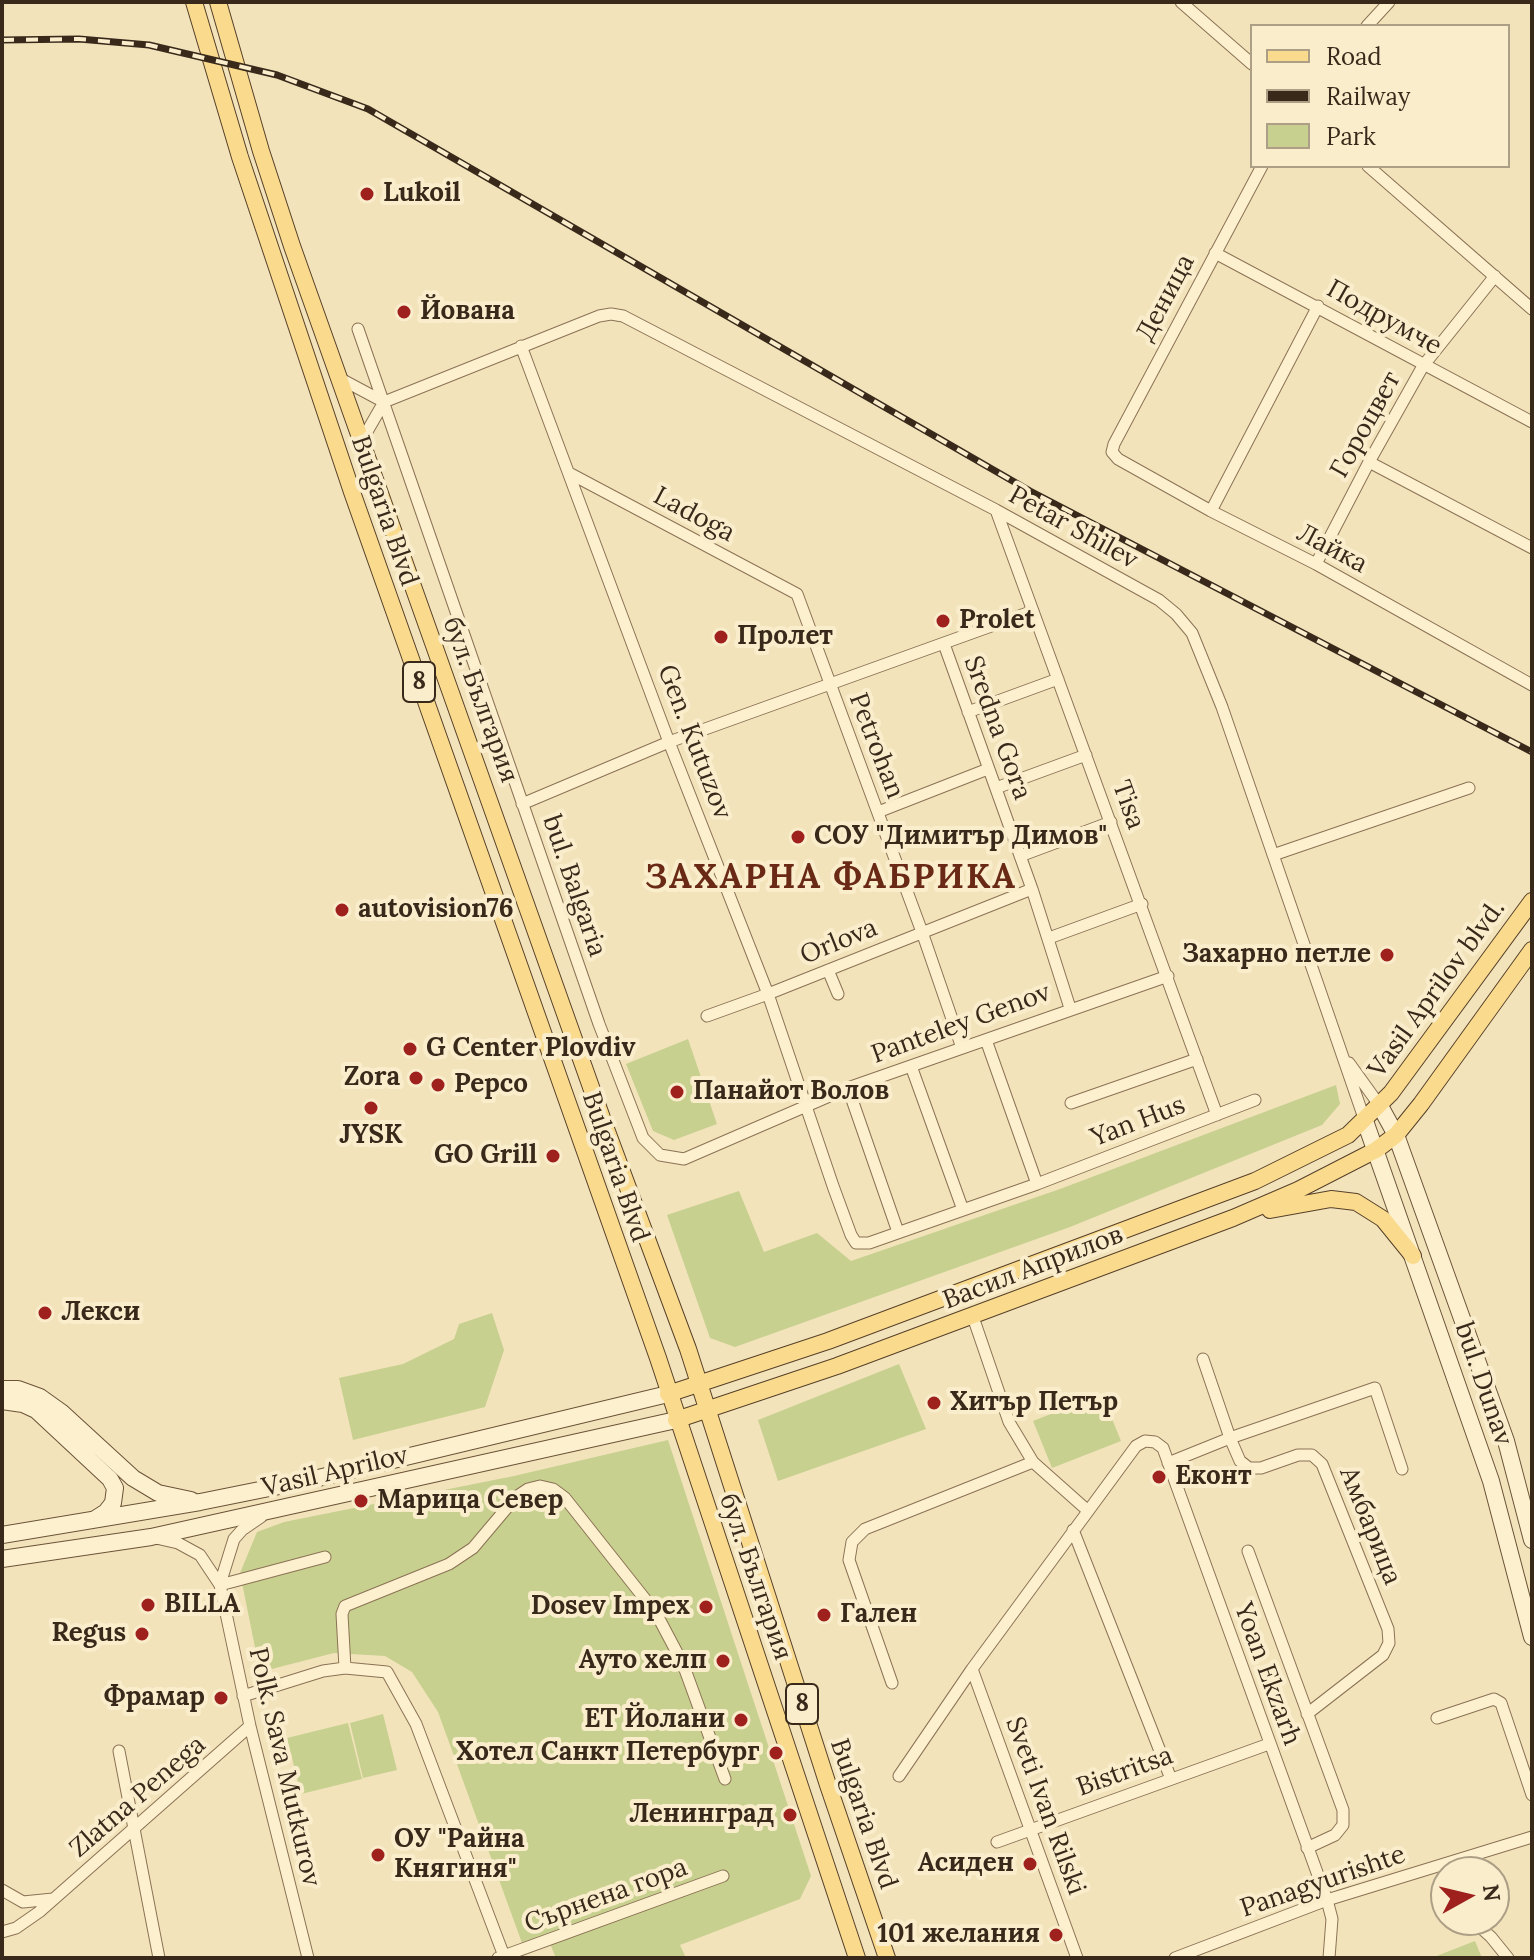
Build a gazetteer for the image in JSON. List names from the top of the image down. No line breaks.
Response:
{"streets":{"main road":["Bulgaria Blvd","8","бул. България","Vasil Aprilov blvd.","Васил Априлов","bul. Dunav","Vasil Aprilov"],"street":["Деница","Подрумче","Гороцвет","Ladoga","Petar Shilev","Лайка","Sredna Gora","Gen. Kutuzov","Petrohan","Tisa","bul. Balgaria","Orlova","Panteley Genov","Yan Hus","Амбарица","Yoan Ekzarh","Polk. Sava Mutkurov","Bistritsa","Zlatna Penega","Sveti Ivan Rilski","Panagyurishte","Сърнена гора"]},"crossings":[["Деница","Подрумче"],["Деница","Лайка"],["Подрумче","Гороцвет"],["Гороцвет","Лайка"],["Bulgaria Blvd","бул. България"],["Bulgaria Blvd","Васил Априлов"],["Bulgaria Blvd","Vasil Aprilov"],["Ladoga","Gen. Kutuzov"],["Ladoga","Petrohan"],["Petar Shilev","Gen. Kutuzov"],["Petar Shilev","Tisa"],["Petar Shilev","bul. Balgaria"],["Petar Shilev","Vasil Aprilov blvd."],["Petar Shilev","Васил Априлов"],["Petar Shilev","bul. Dunav"],["бул. България","Васил Априлов"],["бул. България","Vasil Aprilov"],["Sredna Gora","Orlova"],["Sredna Gora","Panteley Genov"],["Gen. Kutuzov","Orlova"],["Gen. Kutuzov","Panteley Genov"],["Gen. Kutuzov","Yan Hus"],["Petrohan","Orlova"],["Petrohan","Panteley Genov"],["Tisa","Panteley Genov"],["Tisa","Yan Hus"],["bul. Balgaria","Panteley Genov"],["Vasil Aprilov blvd.","Васил Априлов"],["Vasil Aprilov blvd.","bul. Dunav"],["Васил Априлов","bul. Dunav"],["Васил Априлов","Vasil Aprilov"],["Yoan Ekzarh","Bistritsa"],["Yoan Ekzarh","Panagyurishte"],["Polk. Sava Mutkurov","Zlatna Penega"],["Polk. Sava Mutkurov","Сърнена гора"],["Bistritsa","Sveti Ivan Rilski"]],"districts":["ЗАХАРНА ФАБРИКА"],"places":["Lukoil","Йована","Prolet","Пролет","СОУ \"Димитър Димов\"","autovision76","Захарно петле","G Center Plovdiv","Zora","Pepco","Панайот Волов","JYSK","GO Grill","Лекси","Хитър Петър","Еконт","Марица Север","BILLA","Dosev Impex","Гален","Regus","Ауто хелп","Фрамар","ЕТ Йолани","Хотел Санкт Петербург","Ленинград","ОУ \"Райна Княгиня\"","Асиден","101 желания"],"legend":["Road","Railway","Park"],"north":"right"}
